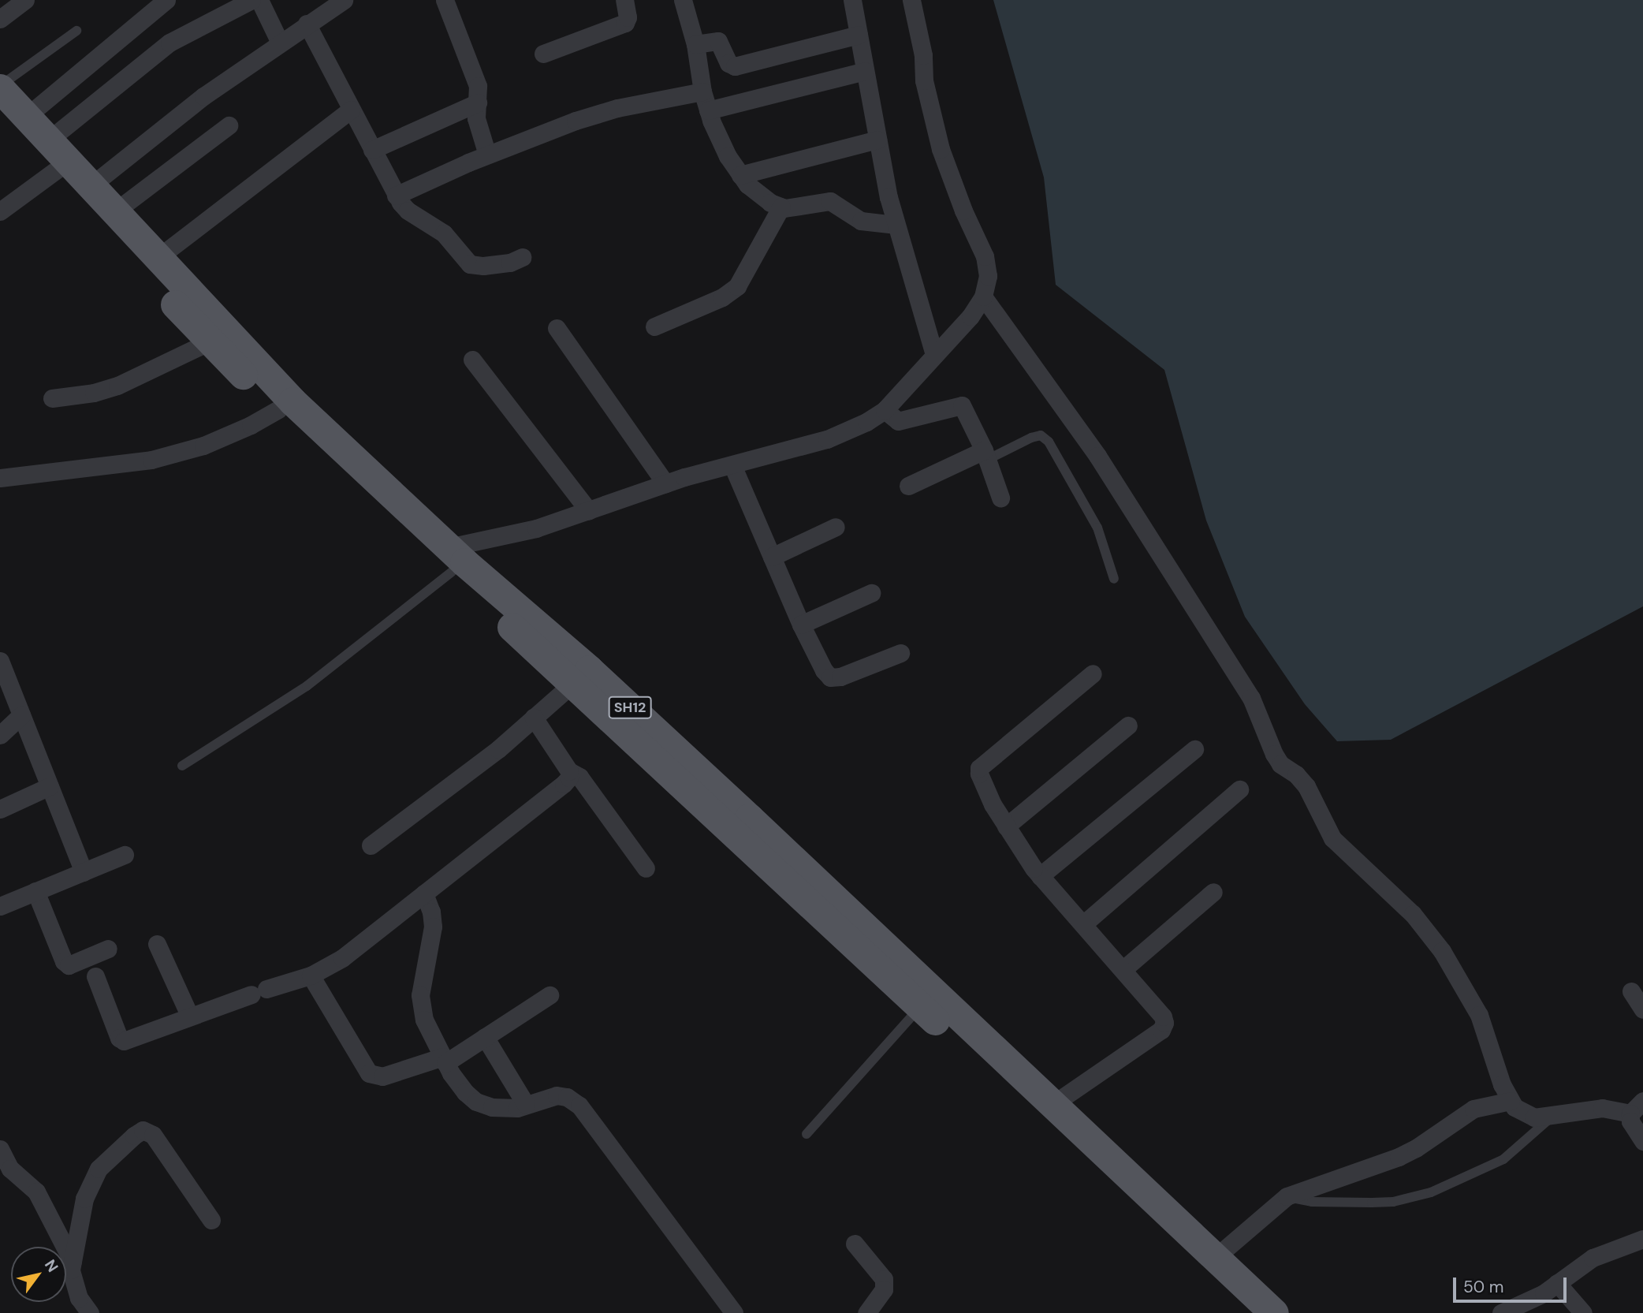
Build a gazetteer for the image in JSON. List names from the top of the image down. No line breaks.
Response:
{"streets":{"main road":["SH12"]},"scale_bar":"50 m","north":"top right"}
